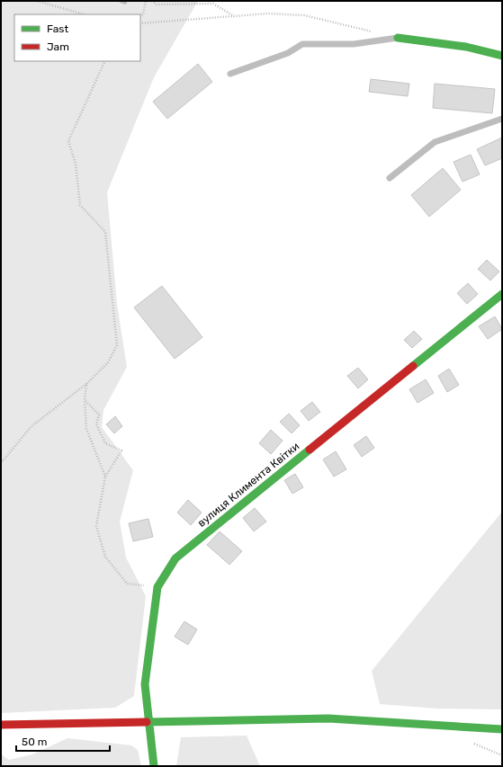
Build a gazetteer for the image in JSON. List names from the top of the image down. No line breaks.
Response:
{"streets":{"street":["вулиця Климента Квітки"]},"legend":["Fast","Jam"],"scale_bar":"50 m"}
